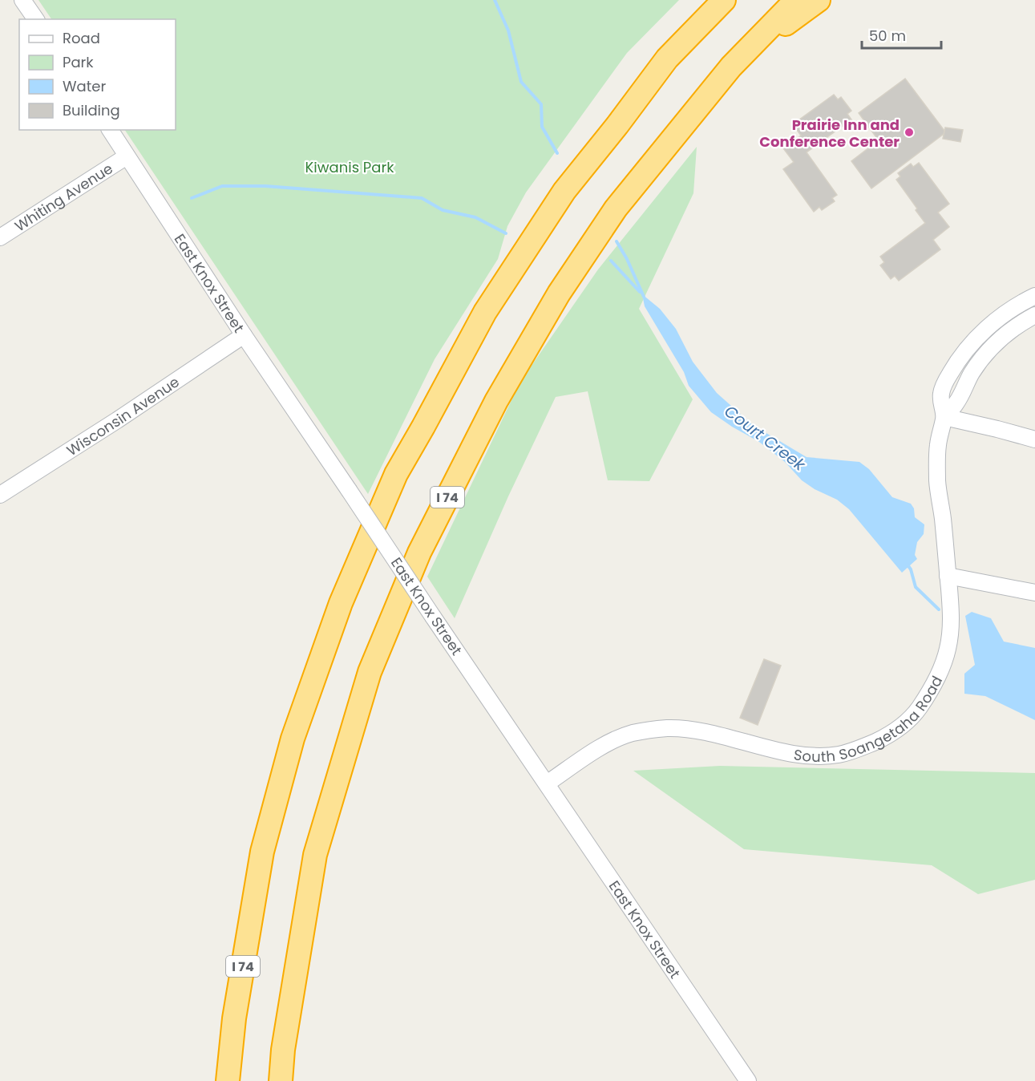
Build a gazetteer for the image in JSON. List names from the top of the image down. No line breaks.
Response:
{"streets":{"highway":["I 74"],"street":["Whiting Avenue","East Knox Street","Wisconsin Avenue","South Soangetaha Road"]},"crossings":[["Whiting Avenue","East Knox Street"],["East Knox Street","Wisconsin Avenue"],["East Knox Street","South Soangetaha Road"]],"water":["Court Creek"],"parks":["Kiwanis Park"],"places":["Prairie Inn and Conference Center"],"legend":["Road","Park","Water","Building"],"scale_bar":"50 m"}
